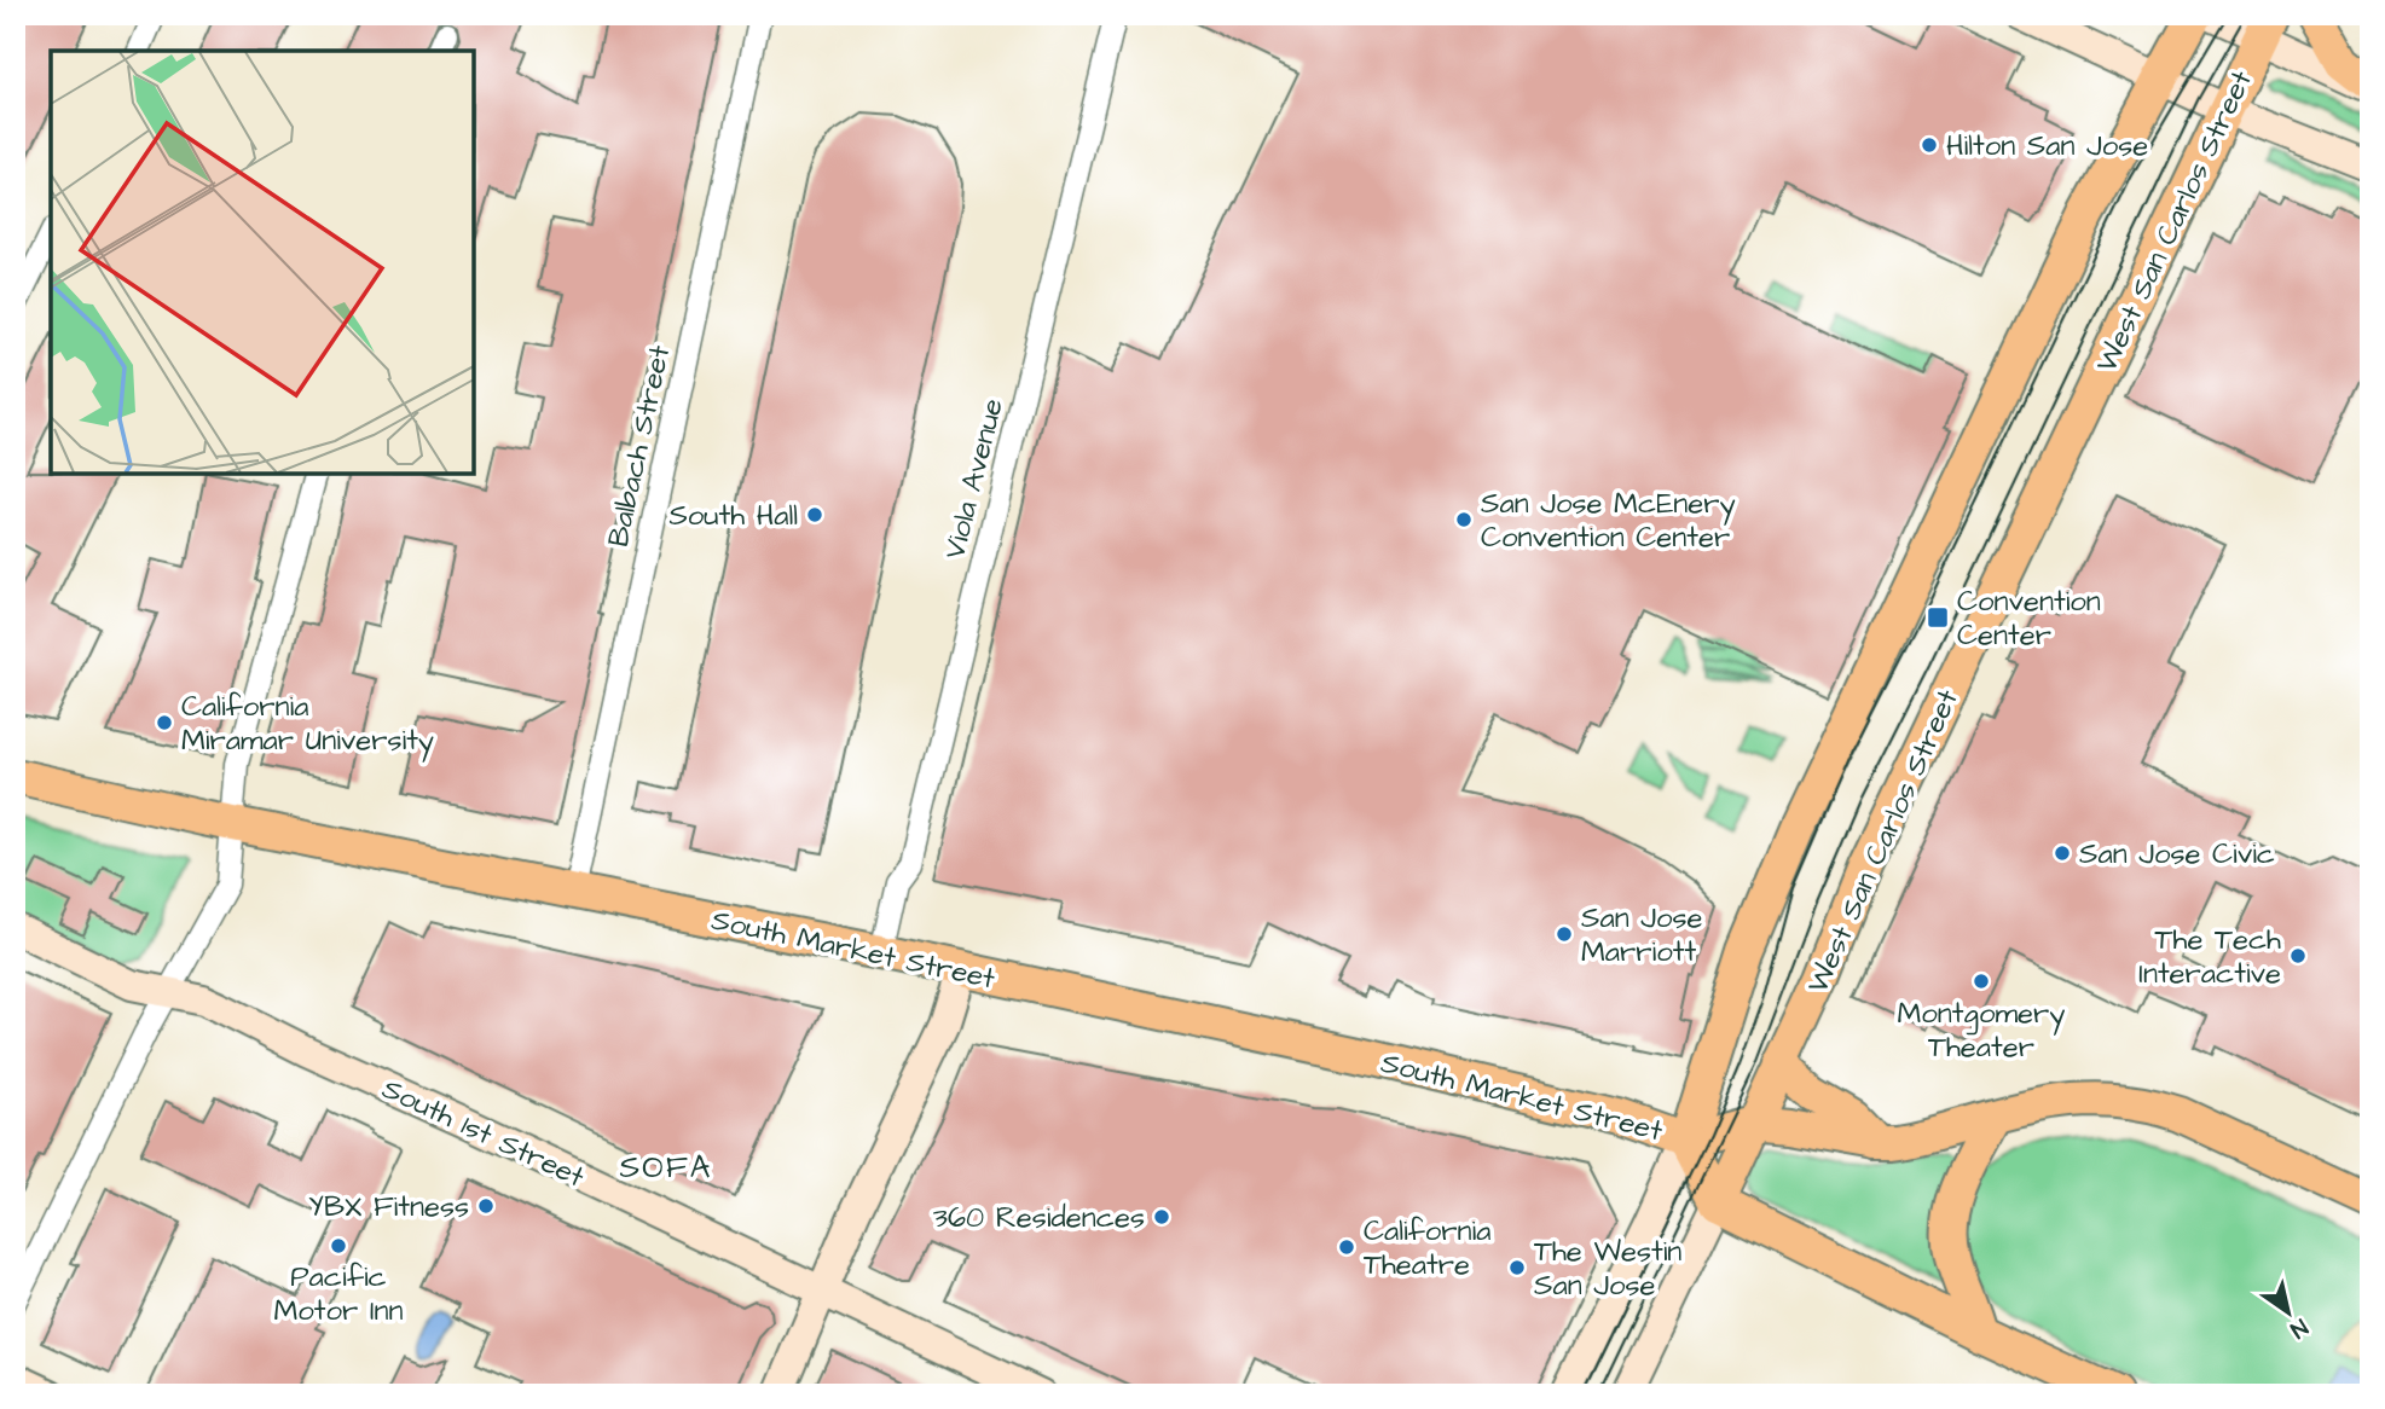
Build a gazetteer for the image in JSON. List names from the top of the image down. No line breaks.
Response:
{"streets":{"main road":["West San Carlos Street","South Market Street"],"street":["Balbach Street","Viola Avenue","South 1st Street"]},"crossings":[["West San Carlos Street","South Market Street"],["Balbach Street","South Market Street"],["Viola Avenue","South Market Street"]],"districts":["SOFA"],"places":{"other":["Hilton San Jose","South Hall","San Jose McEnery Convention Center","California Miramar University","San Jose Civic","San Jose Marriott","The Tech Interactive","Montgomery Theater","YBX Fitness","360 Residences","Pacific Motor Inn","California Theatre","The Westin San Jose"],"transit":["Convention Center"]},"north":"bottom right"}
